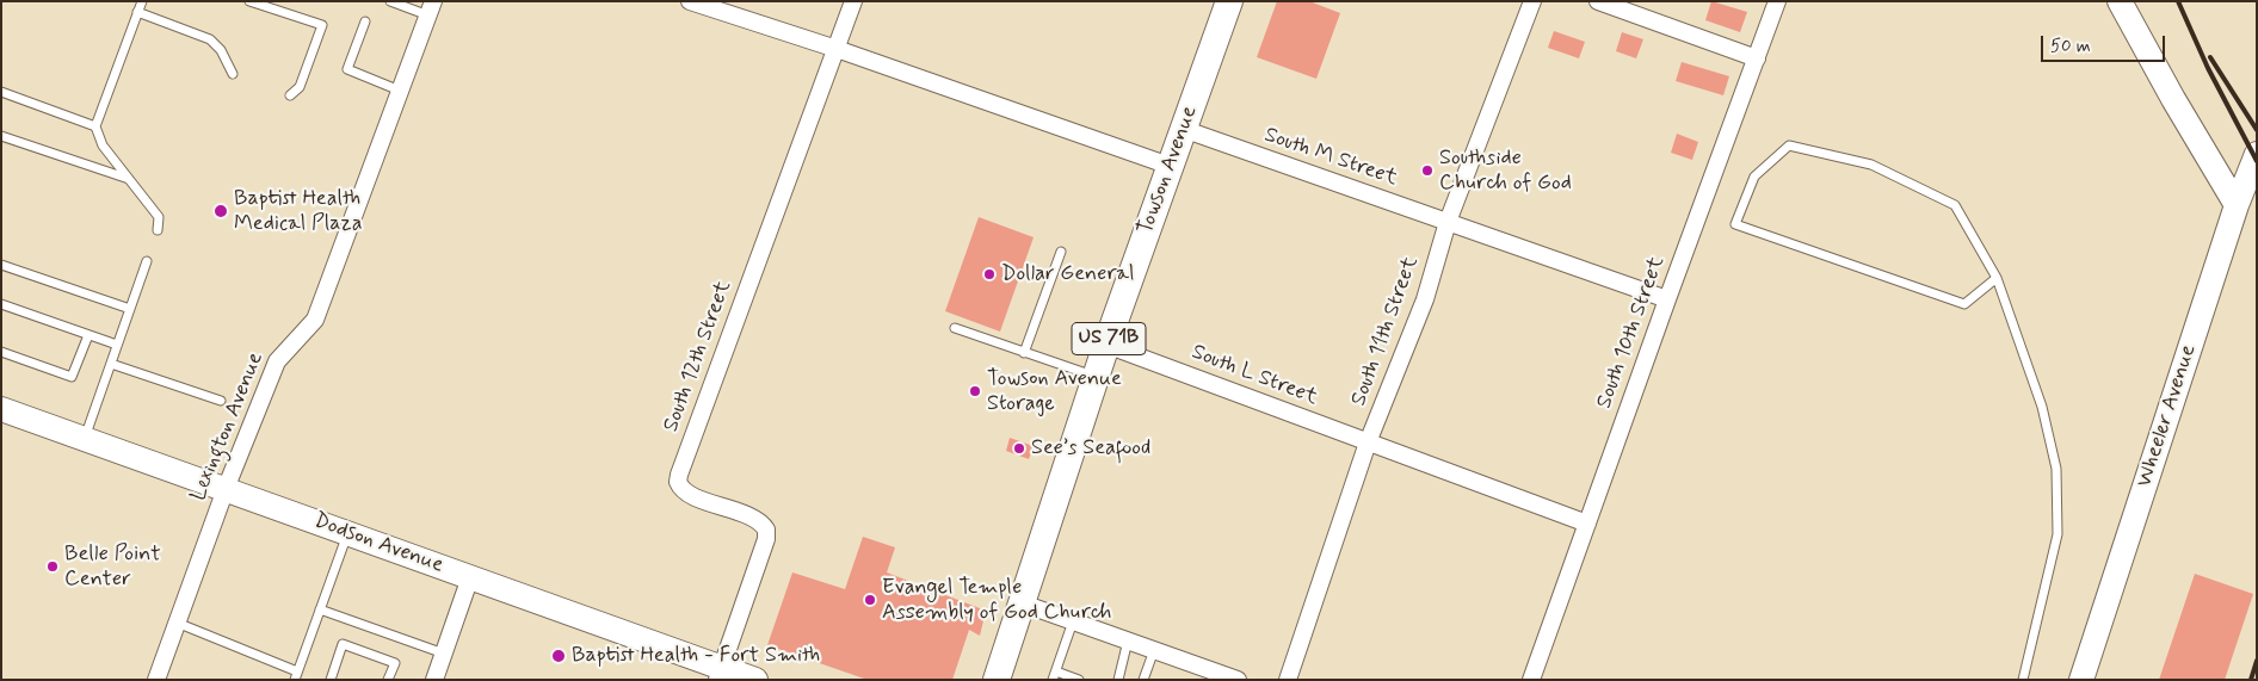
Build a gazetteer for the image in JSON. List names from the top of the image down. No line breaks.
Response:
{"streets":{"main road":["Towson Avenue","US 71B"],"street":["South M Street","South 11th Street","South 10th Street","South 12th Street","South L Street","Wheeler Avenue","Lexington Avenue","Dodson Avenue"]},"crossings":[["South M Street","Towson Avenue"],["South M Street","South 11th Street"],["South M Street","South 10th Street"],["Towson Avenue","South L Street"],["South 11th Street","South L Street"],["South 10th Street","South L Street"],["South 12th Street","Dodson Avenue"],["Lexington Avenue","Dodson Avenue"]],"places":["Southside Church of God","Baptist Health Medical Plaza","Dollar General","Towson Avenue Storage","See’s Seafood","Belle Point Center","Evangel Temple Assembly of God Church","Baptist Health - Fort Smith"],"scale_bar":"50 m"}
